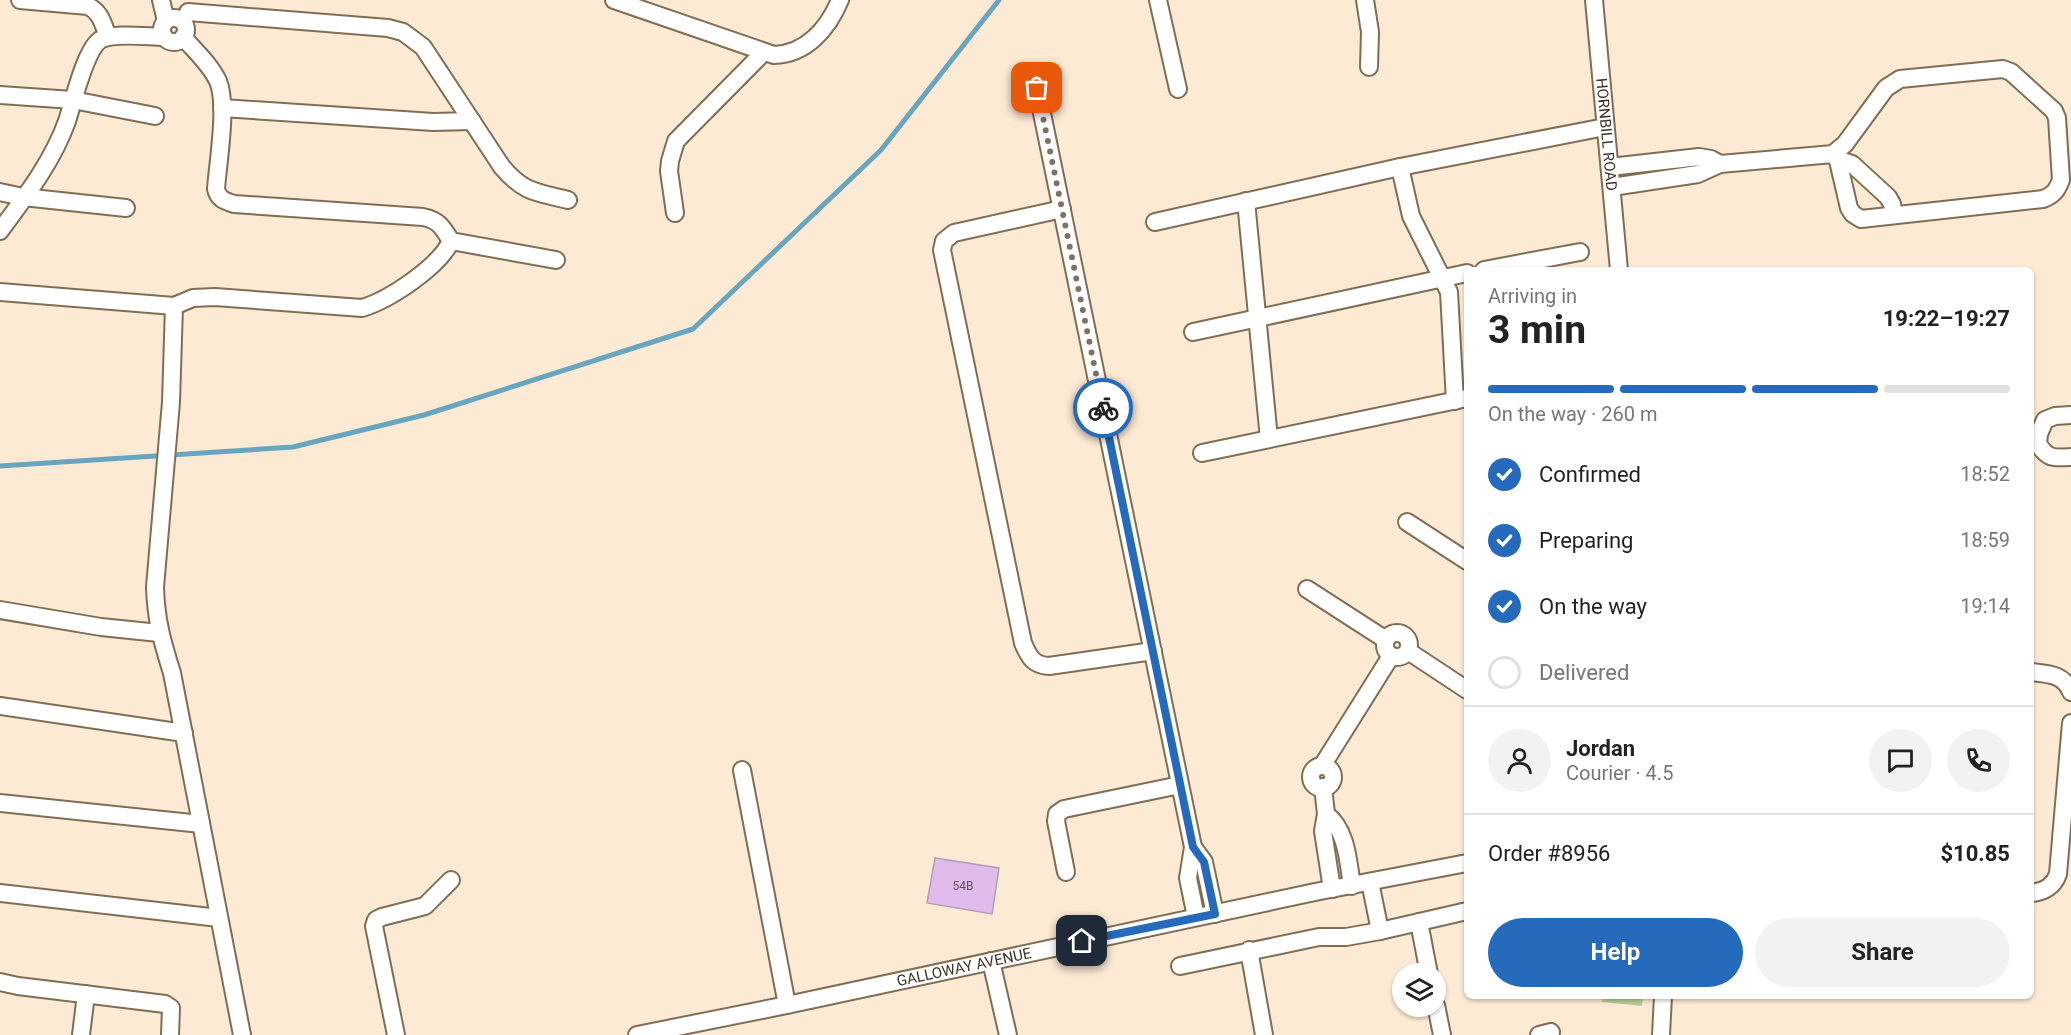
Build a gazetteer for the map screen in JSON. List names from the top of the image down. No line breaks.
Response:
{"streets":{"street":["HORNBILL ROAD","GALLOWAY AVENUE"]},"house_numbers":["54B"],"page":{"heading":["3 min","Arriving in","19:22–19:27"],"panel":["Jordan","Courier · 4.5","Order #8956","$10.85"],"bar":"On the way · 260 m","list":[["Confirmed","18:52"],["Preparing","18:59"],["On the way","19:14"],"Delivered"],"buttons":["Help","Share"]}}
